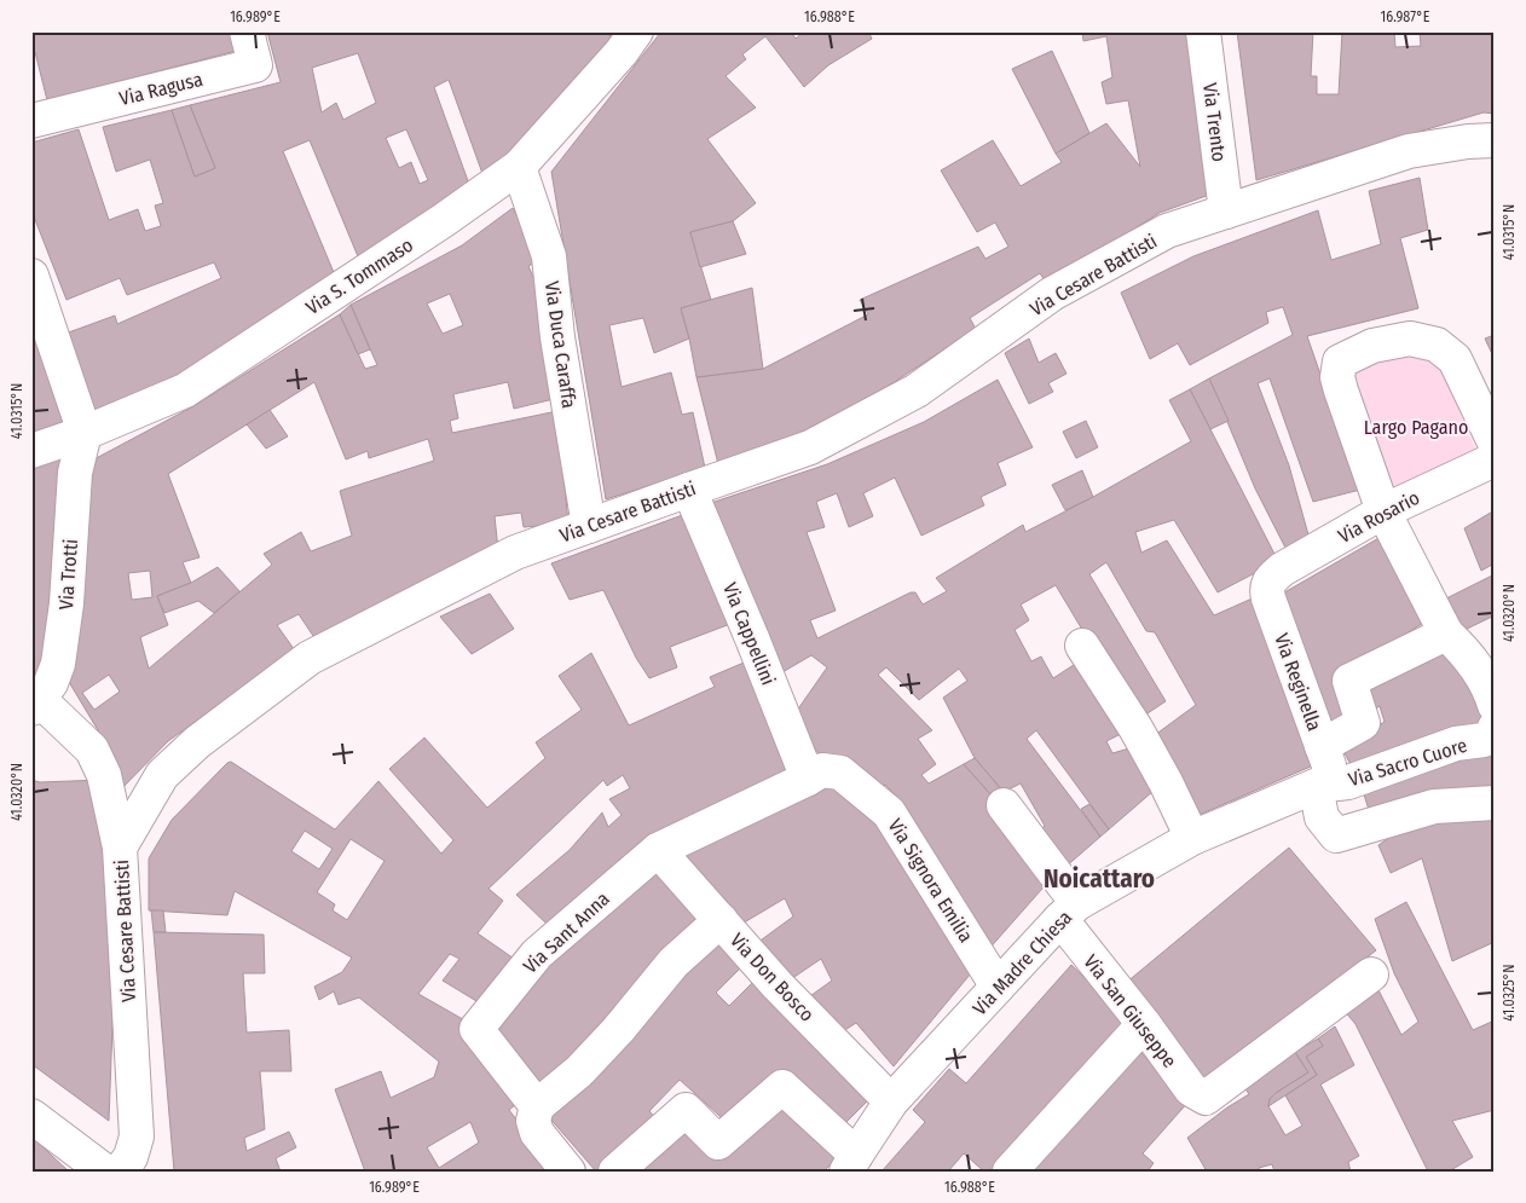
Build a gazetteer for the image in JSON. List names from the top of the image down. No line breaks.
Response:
{"streets":{"street":["Via Ragusa","Via Trento","Via Cesare Battisti","Via S. Tommaso","Via Duca Caraffa","Via Rosario","Via Trotti","Via Cappellini","Via Reginella","Via Sacro Cuore","Via Signora Emilia","Via Sant Anna","Via Madre Chiesa","Via Don Bosco","Via San Giuseppe"]},"crossings":[["Via Trento","Via Cesare Battisti"],["Via Cesare Battisti","Via Duca Caraffa"],["Via Cesare Battisti","Via Cappellini"],["Via S. Tommaso","Via Duca Caraffa"],["Via S. Tommaso","Via Trotti"],["Via Rosario","Via Reginella"],["Via Cappellini","Via Signora Emilia"],["Via Cappellini","Via Sant Anna"],["Via Reginella","Via Sacro Cuore"],["Via Reginella","Via Madre Chiesa"],["Via Sacro Cuore","Via Madre Chiesa"],["Via Signora Emilia","Via Sant Anna"],["Via Signora Emilia","Via Madre Chiesa"],["Via Sant Anna","Via Don Bosco"],["Via Madre Chiesa","Via Don Bosco"],["Via Madre Chiesa","Via San Giuseppe"]],"districts":["Noicattaro"],"parks":["Largo Pagano"],"coordinates":["16.989°E","16.988°E","16.987°E","41.0315°N","41.0320°N","41.0325°N"]}
